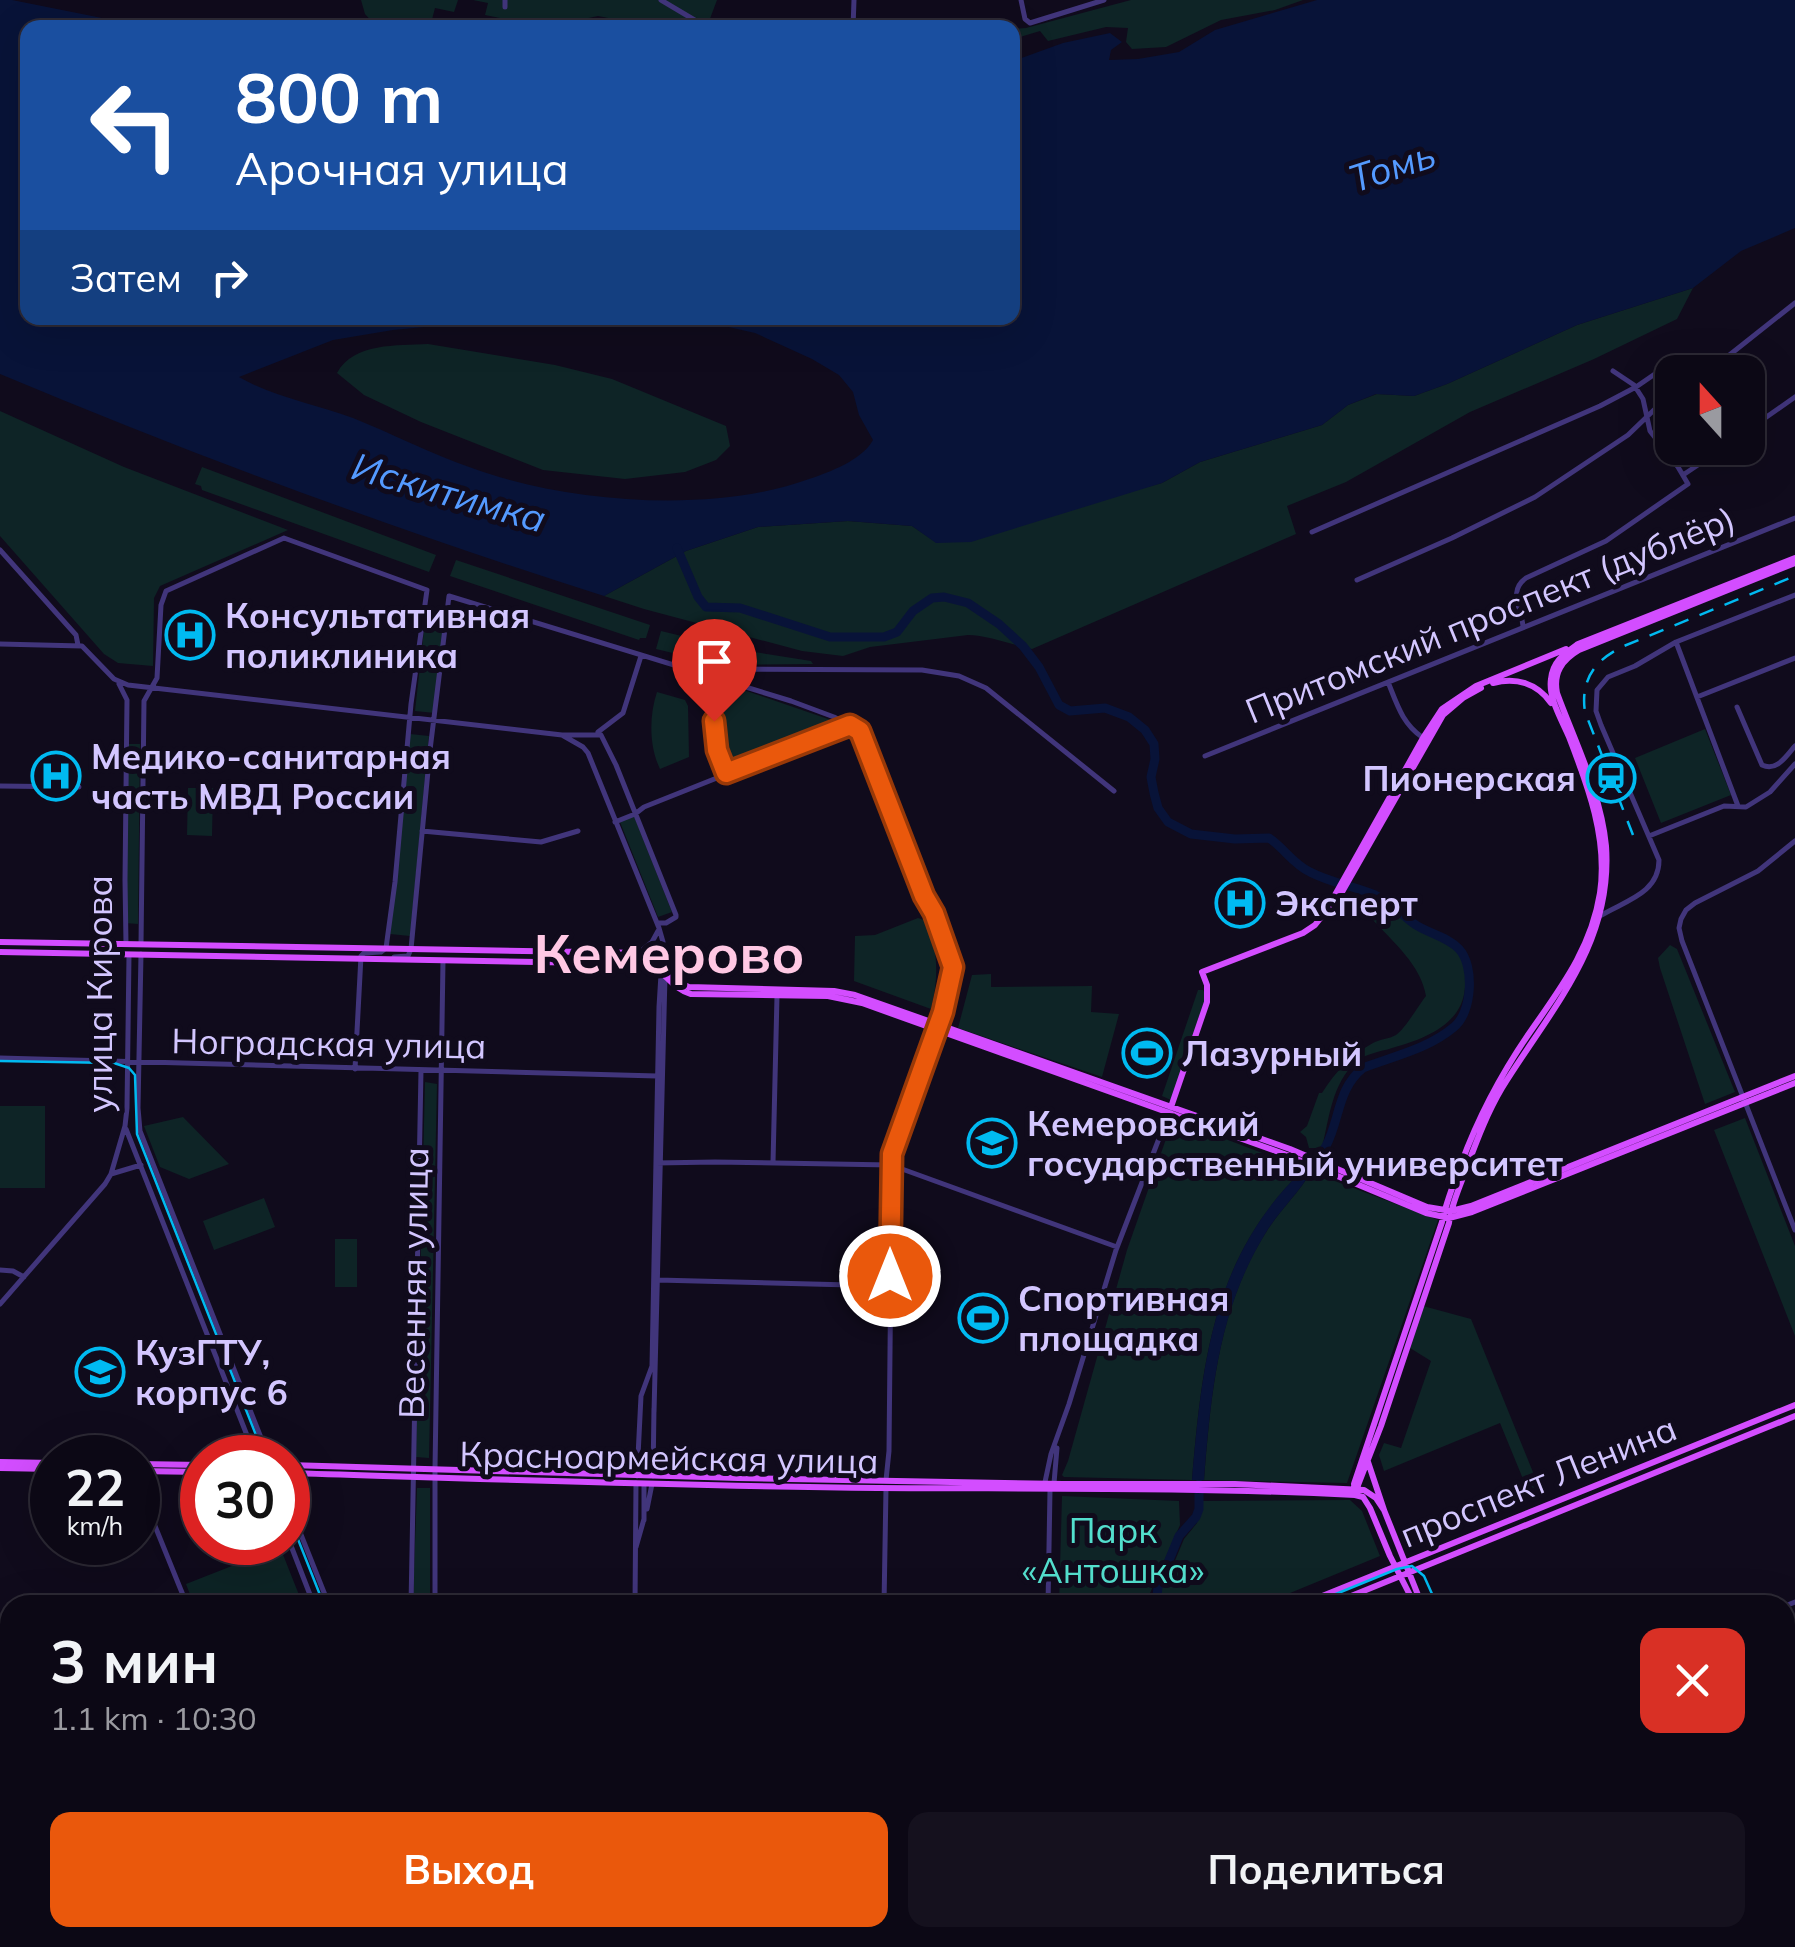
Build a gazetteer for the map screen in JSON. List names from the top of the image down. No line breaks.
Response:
{"streets":{"main road":["улица Кирова","Красноармейская улица","проспект Ленина"],"street":["Притомский проспект (дублёр)","Ноградская улица","Весенняя улица"]},"crossings":[["улица Кирова","Ноградская улица"],["Ноградская улица","Весенняя улица"],["Весенняя улица","Красноармейская улица"]],"districts":["Кемерово"],"water":["Томь","Искитимка"],"parks":["Парк «Антошка»"],"places":{"hospital":["Консультативная поликлиника","Медико-санитарная часть МВД России","Эксперт"],"station":["Пионерская"],"sports":["Лазурный","Спортивная площадка"],"school or university":["Кемеровский государственный университет","КузГТУ, корпус 6"]},"north":"top","page":{"turn":["800 m","Арочная улица"],"then":"Затем","speed":"22 km/h","limit":"30","heading":["3 мин","1.1 km · 10:30"],"buttons":["Выход","Поделиться"]}}
